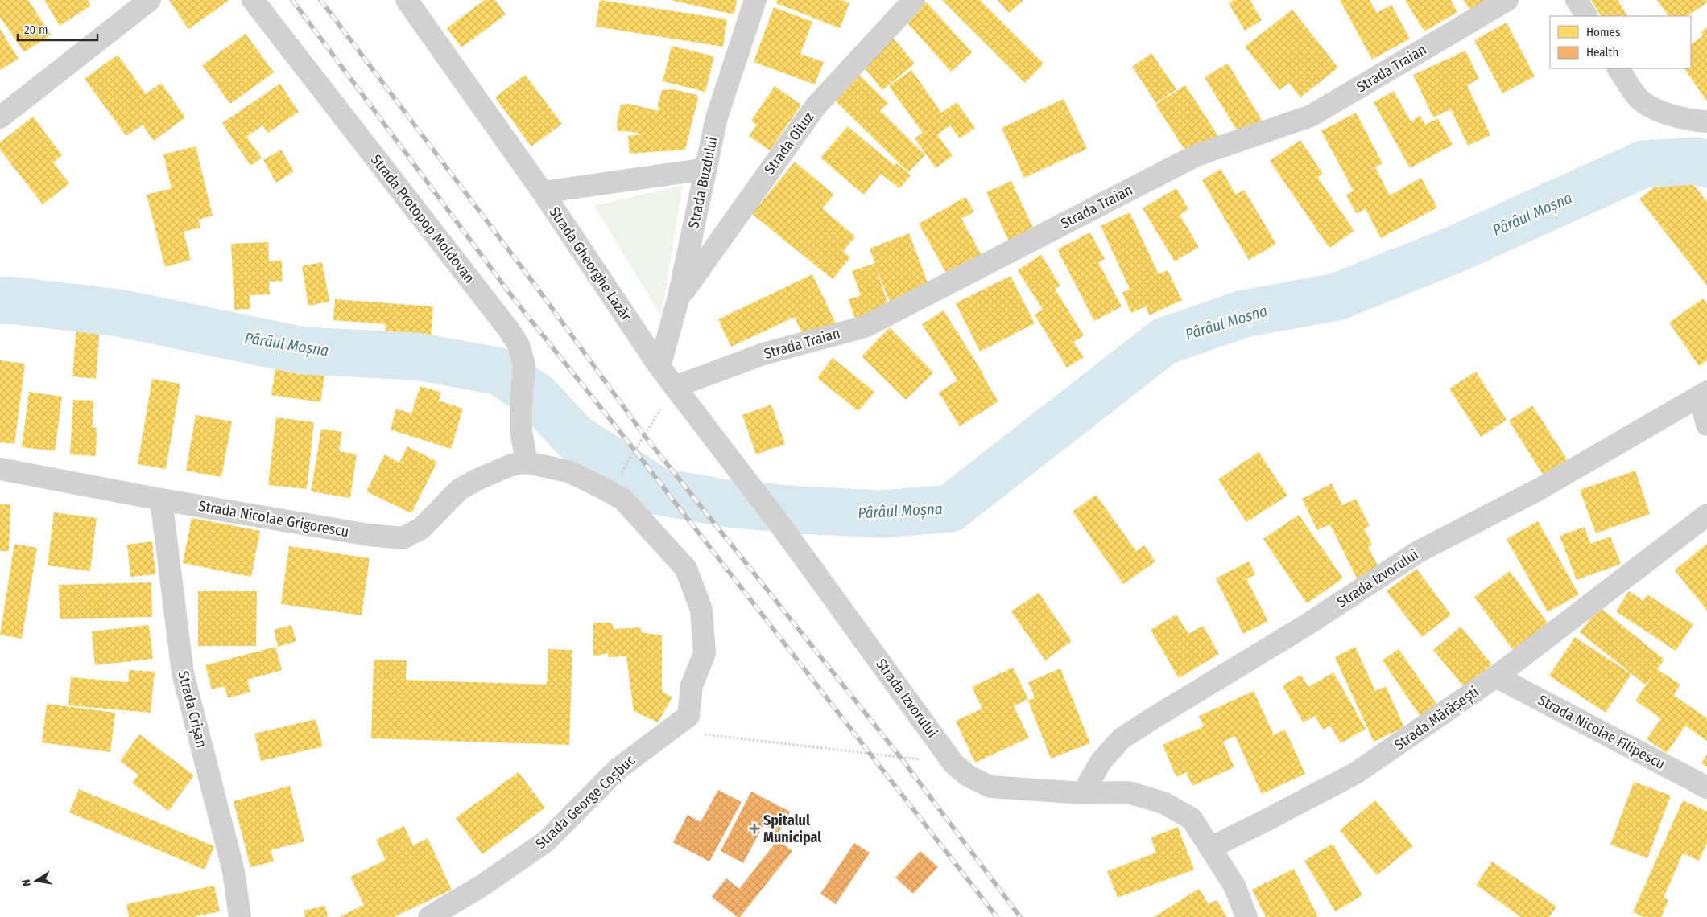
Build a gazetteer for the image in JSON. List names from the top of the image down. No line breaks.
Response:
{"streets":{"street":["Strada Traian","Strada Oituz","Strada Buzdului","Strada Protopop Moldovan","Strada Gheorghe Lazăr","Strada Nicolae Grigorescu","Strada Izvorului","Strada Crișan","Strada Mărășești","Strada Nicolae Filipescu","Strada George Coșbuc"]},"crossings":[["Strada Traian","Strada Gheorghe Lazăr"],["Strada Oituz","Strada Buzdului"],["Strada Buzdului","Strada Gheorghe Lazăr"],["Strada Protopop Moldovan","Strada Nicolae Grigorescu"],["Strada Protopop Moldovan","Strada George Coșbuc"],["Strada Gheorghe Lazăr","Strada Izvorului"],["Strada Nicolae Grigorescu","Strada Crișan"],["Strada Nicolae Grigorescu","Strada George Coșbuc"],["Strada Izvorului","Strada Mărășești"],["Strada Mărășești","Strada Nicolae Filipescu"]],"water":["Pârâul Moșna"],"places":{"health":["Spitalul Municipal"]},"legend":["Homes","Health"],"scale_bar":"20 m","north":"left"}
